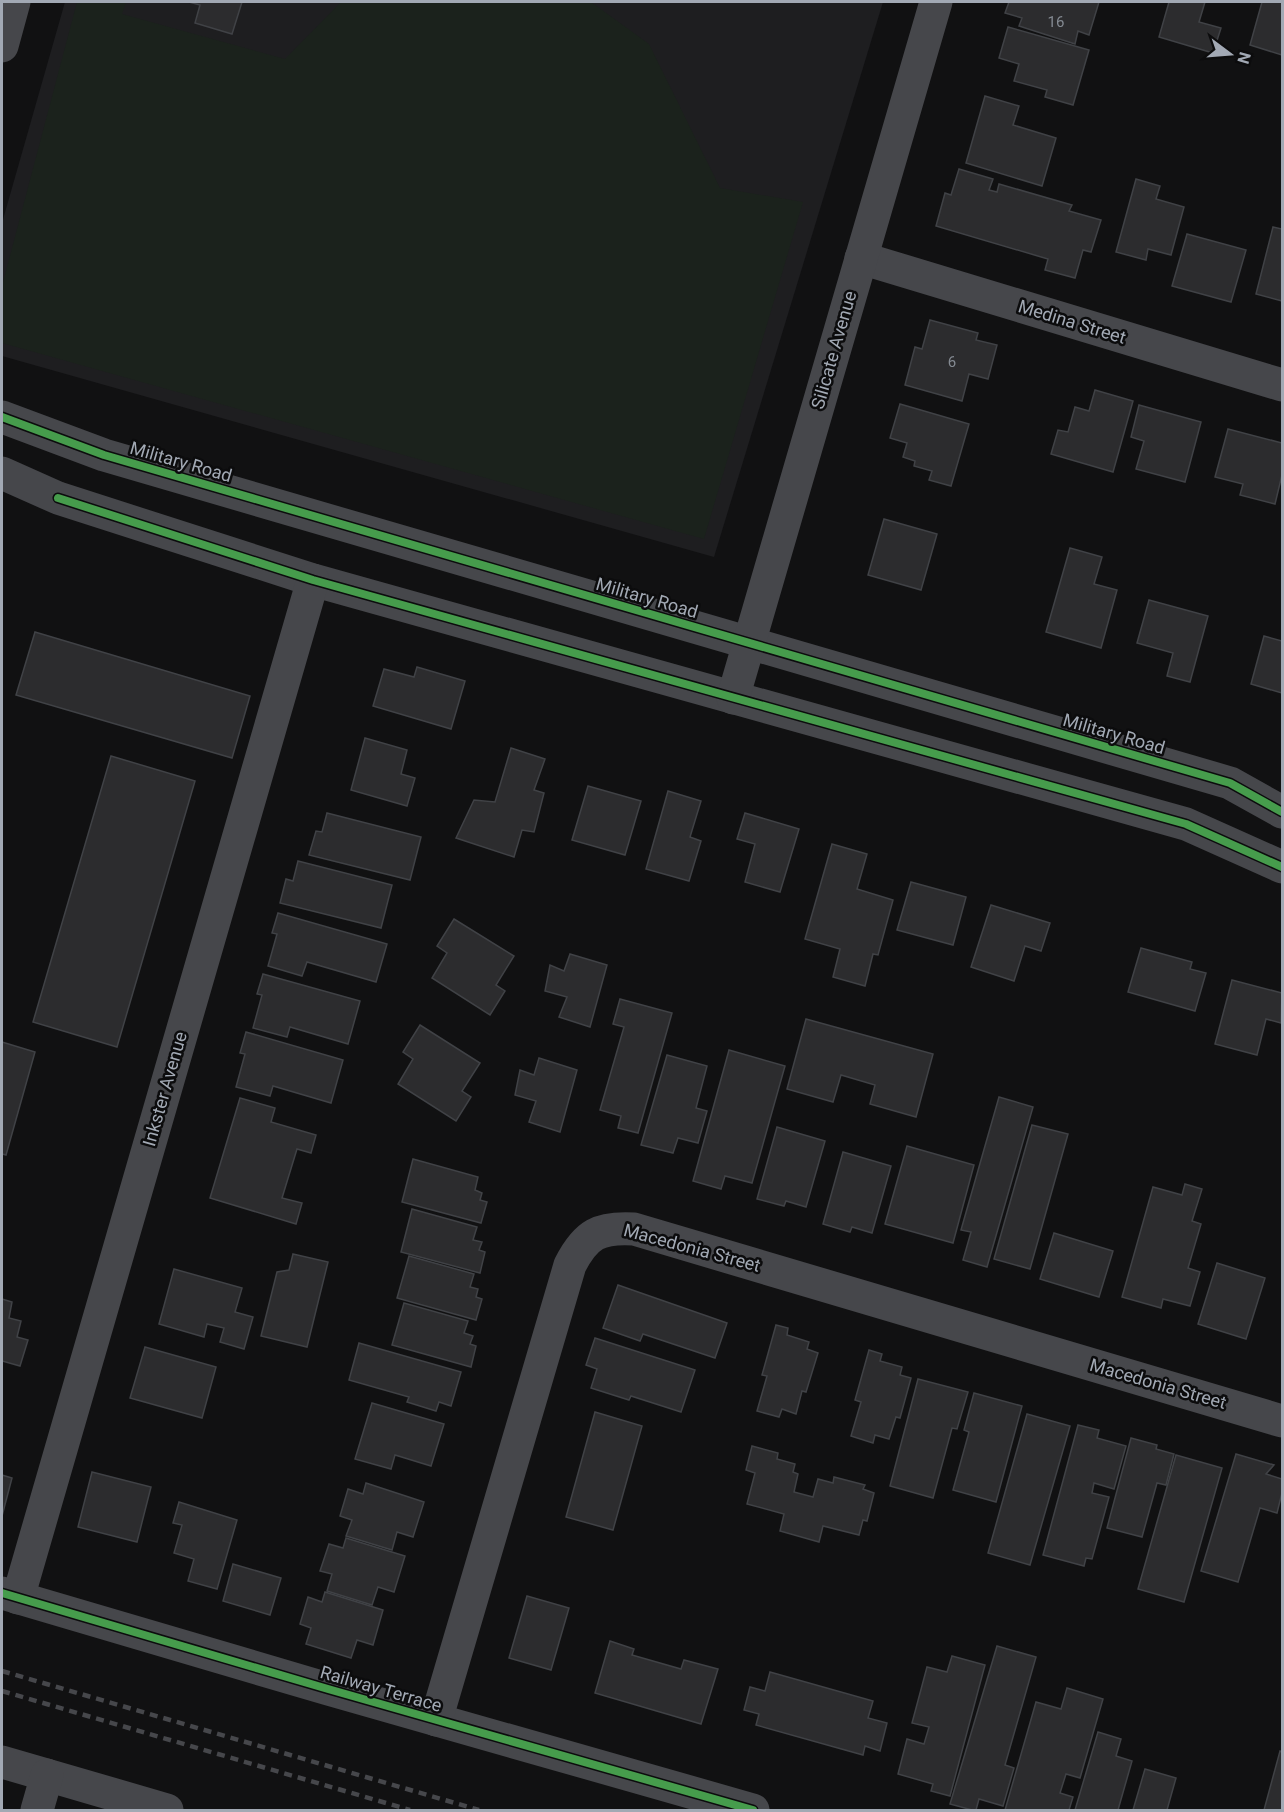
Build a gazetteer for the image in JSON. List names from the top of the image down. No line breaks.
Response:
{"streets":{"street":["Medina Street","Silicate Avenue","Military Road","Inkster Avenue","Macedonia Street","Railway Terrace"]},"crossings":[["Medina Street","Silicate Avenue"],["Silicate Avenue","Military Road"],["Inkster Avenue","Railway Terrace"],["Macedonia Street","Railway Terrace"]],"house_numbers":["16","6"],"north":"right"}
